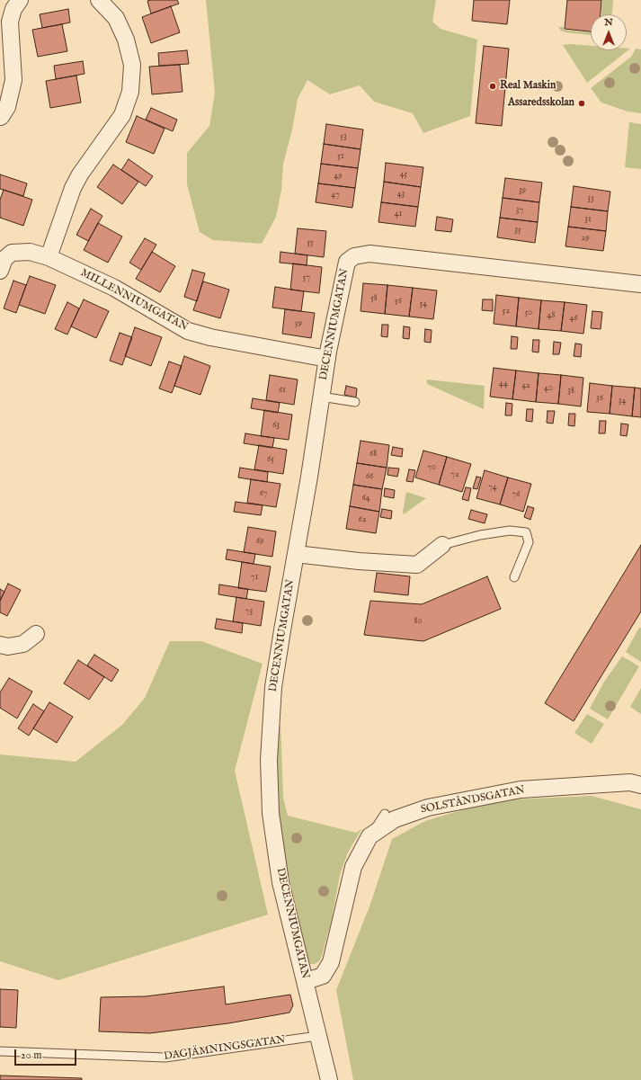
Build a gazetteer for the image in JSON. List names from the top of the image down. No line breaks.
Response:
{"streets":{"street":["MILLENNIUMGATAN","DECENNIUMGATAN","SOLSTÅNDSGATAN"],"lane":["DAGJÄMNINGSGATAN"]},"crossings":[["MILLENNIUMGATAN","DECENNIUMGATAN"],["DECENNIUMGATAN","SOLSTÅNDSGATAN"],["DECENNIUMGATAN","DAGJÄMNINGSGATAN"]],"places":["Real Maskin","Assaredsskolan"],"house_numbers":["53","51","45","49","39","43","47","33","37","41","31","35","29","55","57","58","56","54","52","50","48","46","59","44","42","40","61","38","36","34","63","68","65","70","72","66","74","67","76","64","62","69","71","73","80"],"scale_bar":"20 m","north":"top"}
